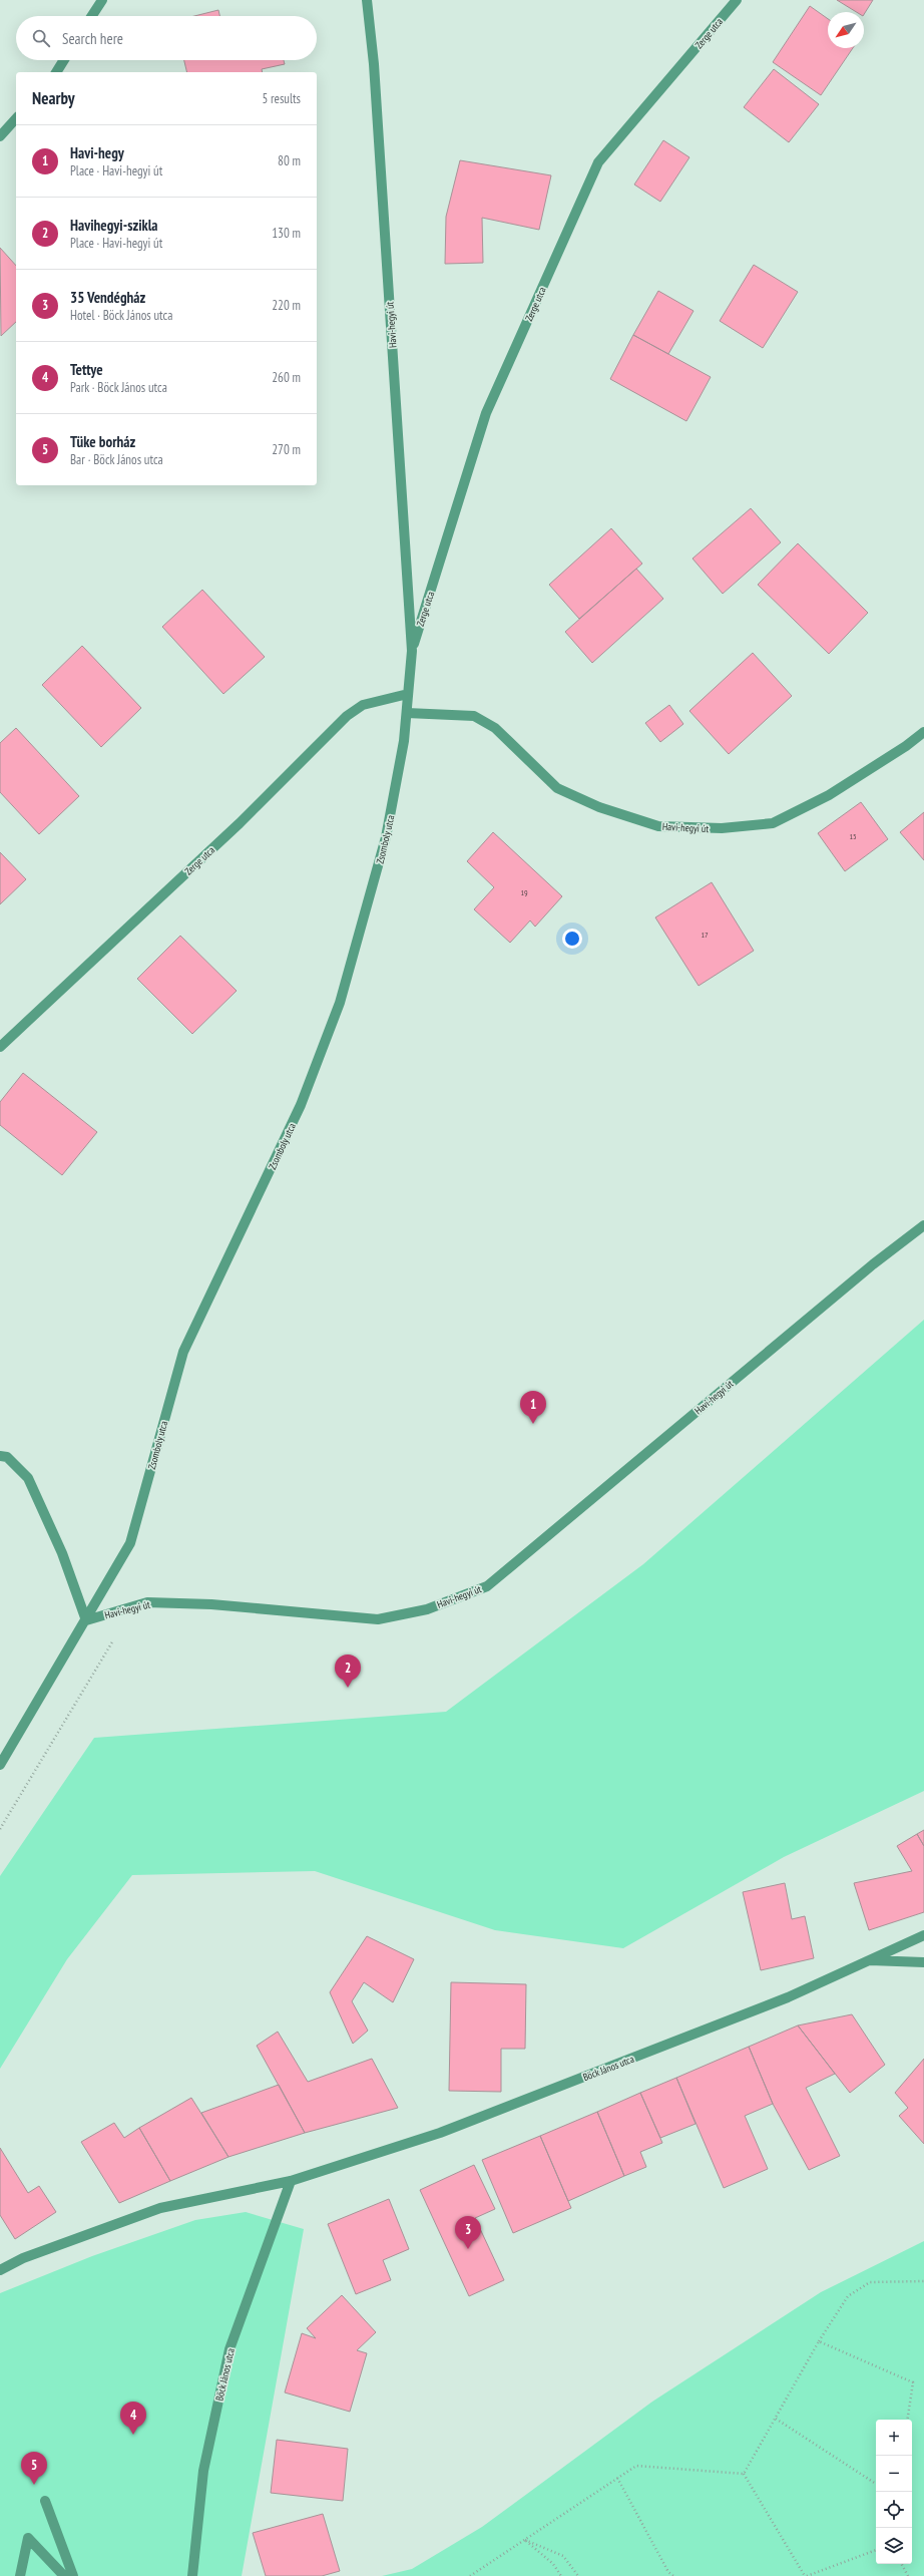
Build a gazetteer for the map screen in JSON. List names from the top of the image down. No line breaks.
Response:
{"streets":{"street":["Zerge utca","Havi-hegyi út","Zsomboly utca","Böck János utca"]},"crossings":[["Zerge utca","Havi-hegyi út"],["Zerge utca","Zsomboly utca"],["Havi-hegyi út","Zsomboly utca"]],"house_numbers":["15","19","17"],"north":"bottom left","page":{"search":"Search here","heading":["Nearby","5 results"],"list":[{"mark":"1","name":"Havi-hegy","note":"Place · Havi-hegyi út","value":"80 m"},{"mark":"2","name":"Havihegyi-szikla","note":"Place · Havi-hegyi út","value":"130 m"},{"mark":"3","name":"35 Vendégház","note":"Hotel · Böck János utca","value":"220 m"},{"mark":"4","name":"Tettye","note":"Park · Böck János utca","value":"260 m"},{"mark":"5","name":"Tüke borház","note":"Bar · Böck János utca","value":"270 m"}],"pins":["1","2","3","4","5"],"map_buttons":["+","−"]}}
